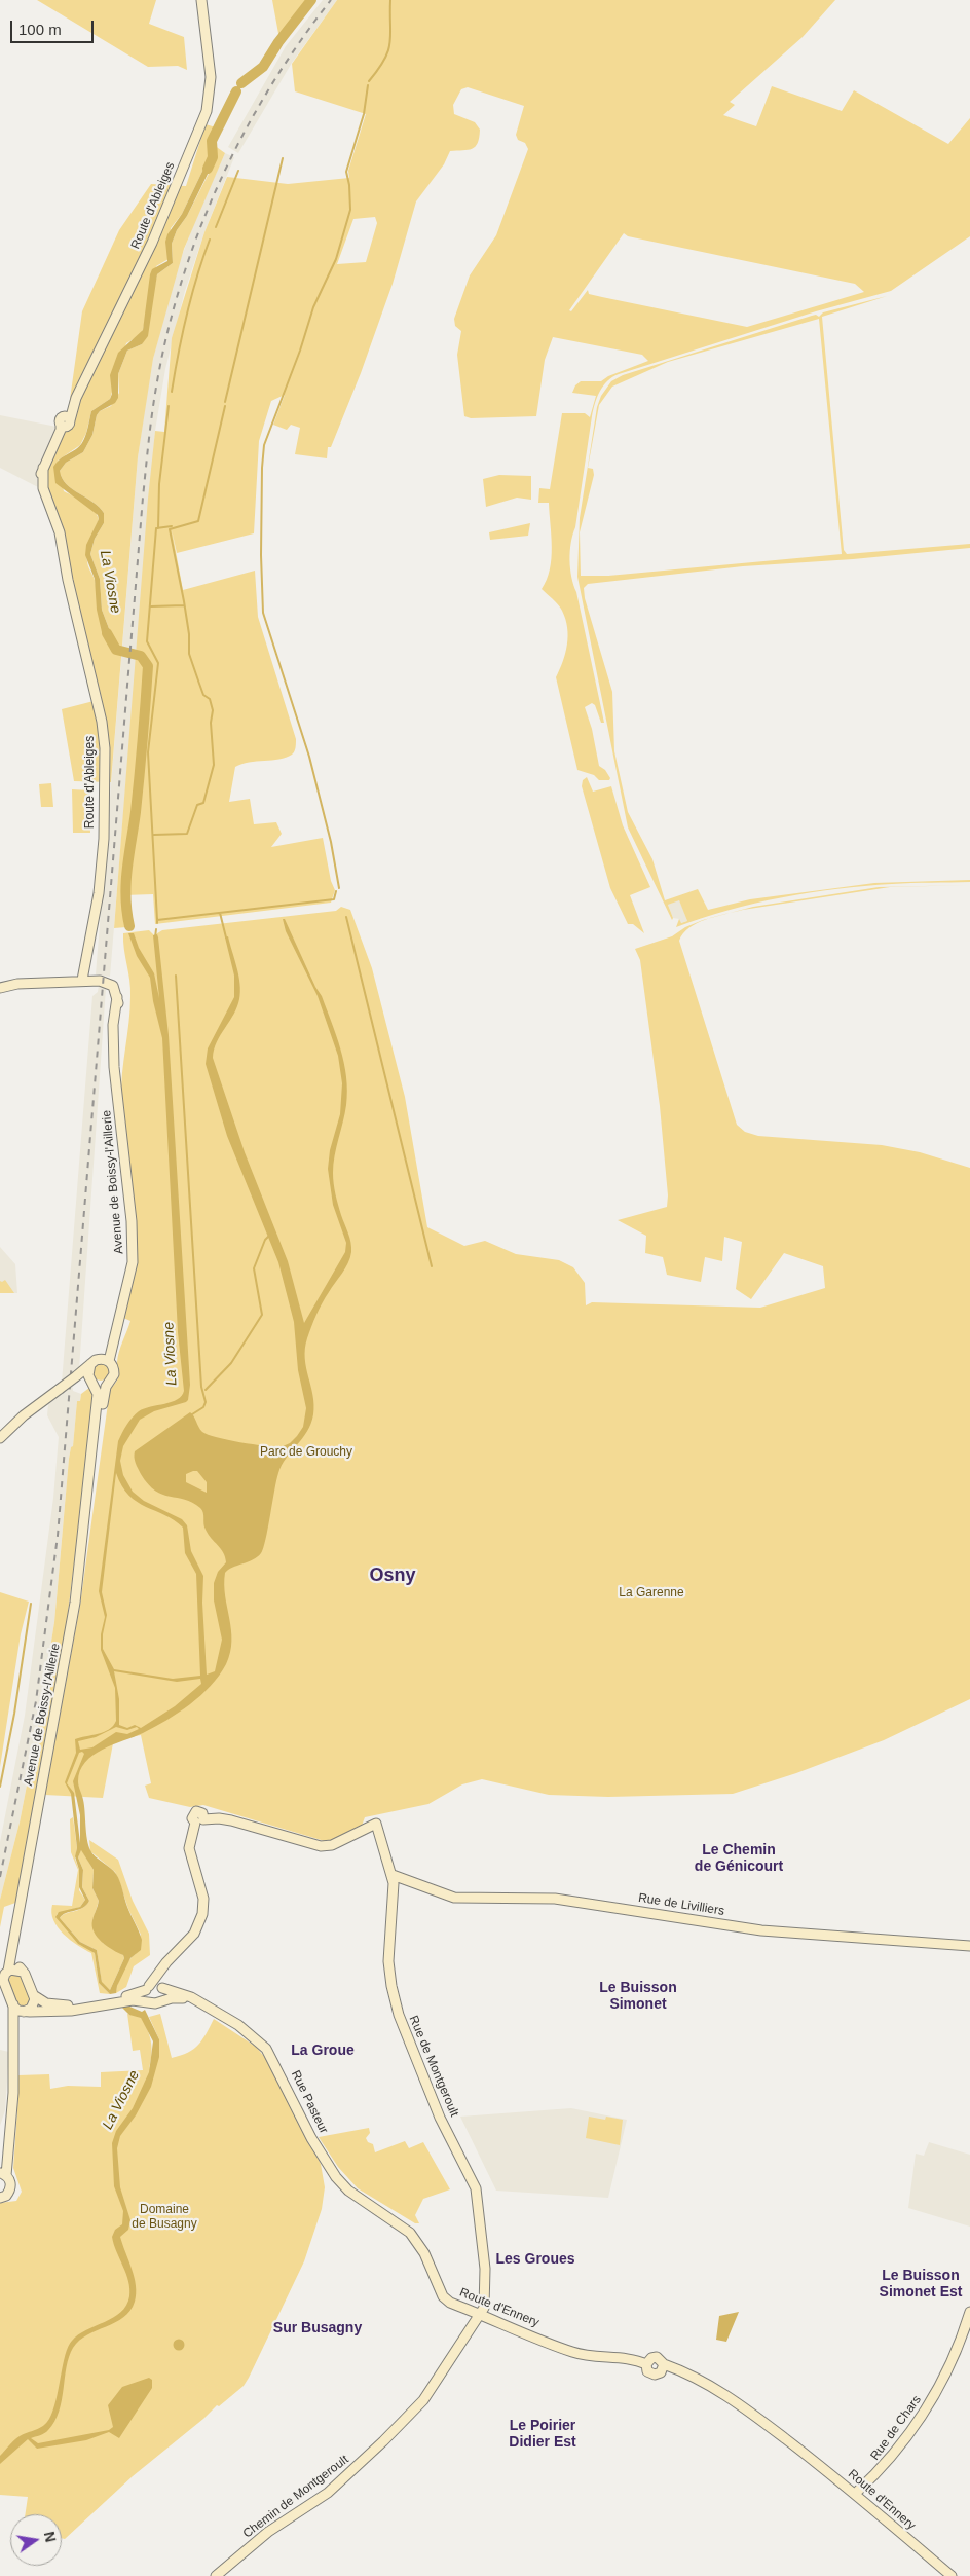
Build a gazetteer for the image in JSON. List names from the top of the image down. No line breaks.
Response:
{"streets":{"street":["Route d'Ableiges","Avenue de Boissy-l'Aillerie","Rue de Livilliers","Rue de Montgeroult","Rue Pasteur","Route d'Ennery","Rue de Chars","Chemin de Montgeroult"]},"crossings":[["Route d'Ableiges","Avenue de Boissy-l'Aillerie"],["Rue de Livilliers","Rue de Montgeroult"],["Rue de Montgeroult","Route d'Ennery"],["Rue de Montgeroult","Chemin de Montgeroult"],["Rue Pasteur","Route d'Ennery"],["Route d'Ennery","Rue de Chars"],["Route d'Ennery","Chemin de Montgeroult"]],"districts":["Osny","Le Chemin de Génicourt","Le Buisson Simonet","La Groue","Les Groues","Le Buisson Simonet Est","Sur Busagny","Le Poirier Didier Est"],"water":["La Viosne"],"parks":["Parc de Grouchy","La Garenne","Domaine de Busagny"],"scale_bar":"100 m","north":"right"}
